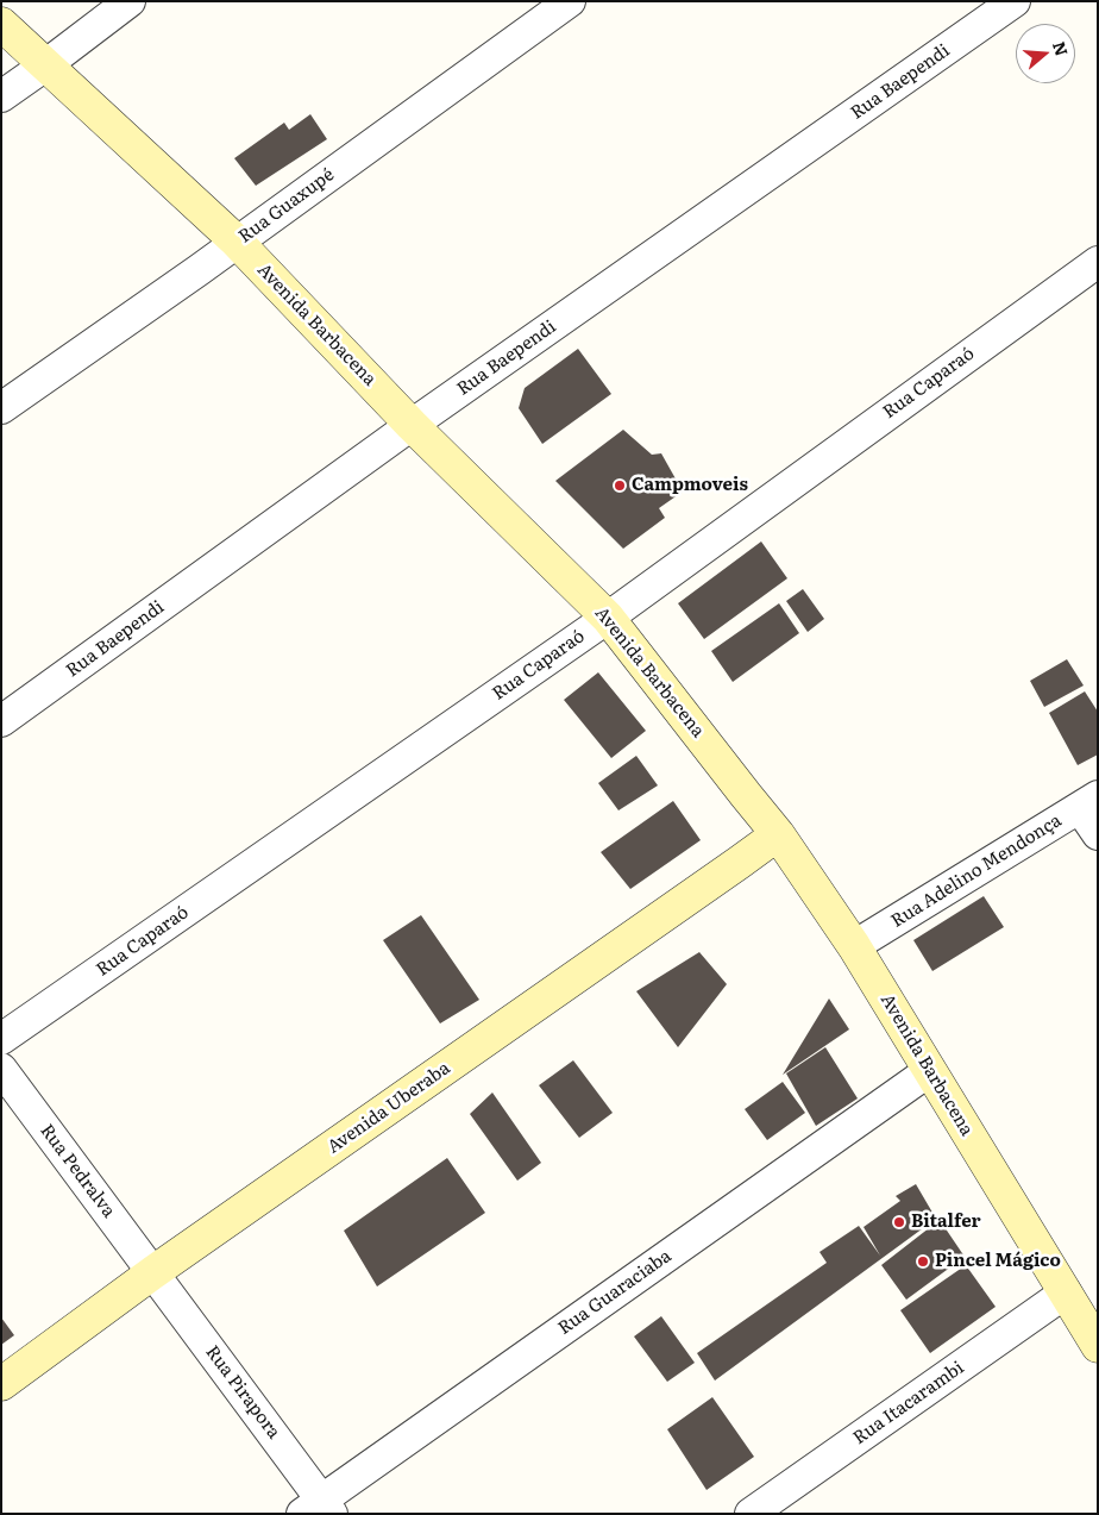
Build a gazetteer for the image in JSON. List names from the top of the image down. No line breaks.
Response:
{"streets":{"main road":["Avenida Barbacena","Avenida Uberaba"],"street":["Rua Baependi","Rua Guaxupé","Rua Caparaó","Rua Adelino Mendonça","Rua Pedralva","Rua Guaraciaba","Rua Pirapora","Rua Itacarambi"]},"crossings":[["Rua Baependi","Avenida Barbacena"],["Rua Guaxupé","Avenida Barbacena"],["Avenida Barbacena","Rua Caparaó"],["Avenida Barbacena","Rua Adelino Mendonça"],["Avenida Barbacena","Avenida Uberaba"],["Avenida Barbacena","Rua Guaraciaba"],["Avenida Barbacena","Rua Itacarambi"],["Avenida Uberaba","Rua Pedralva"],["Avenida Uberaba","Rua Pirapora"],["Rua Pedralva","Rua Pirapora"],["Rua Guaraciaba","Rua Pirapora"]],"places":["Campmoveis","Bitalfer","Pincel Mágico"],"north":"right"}
